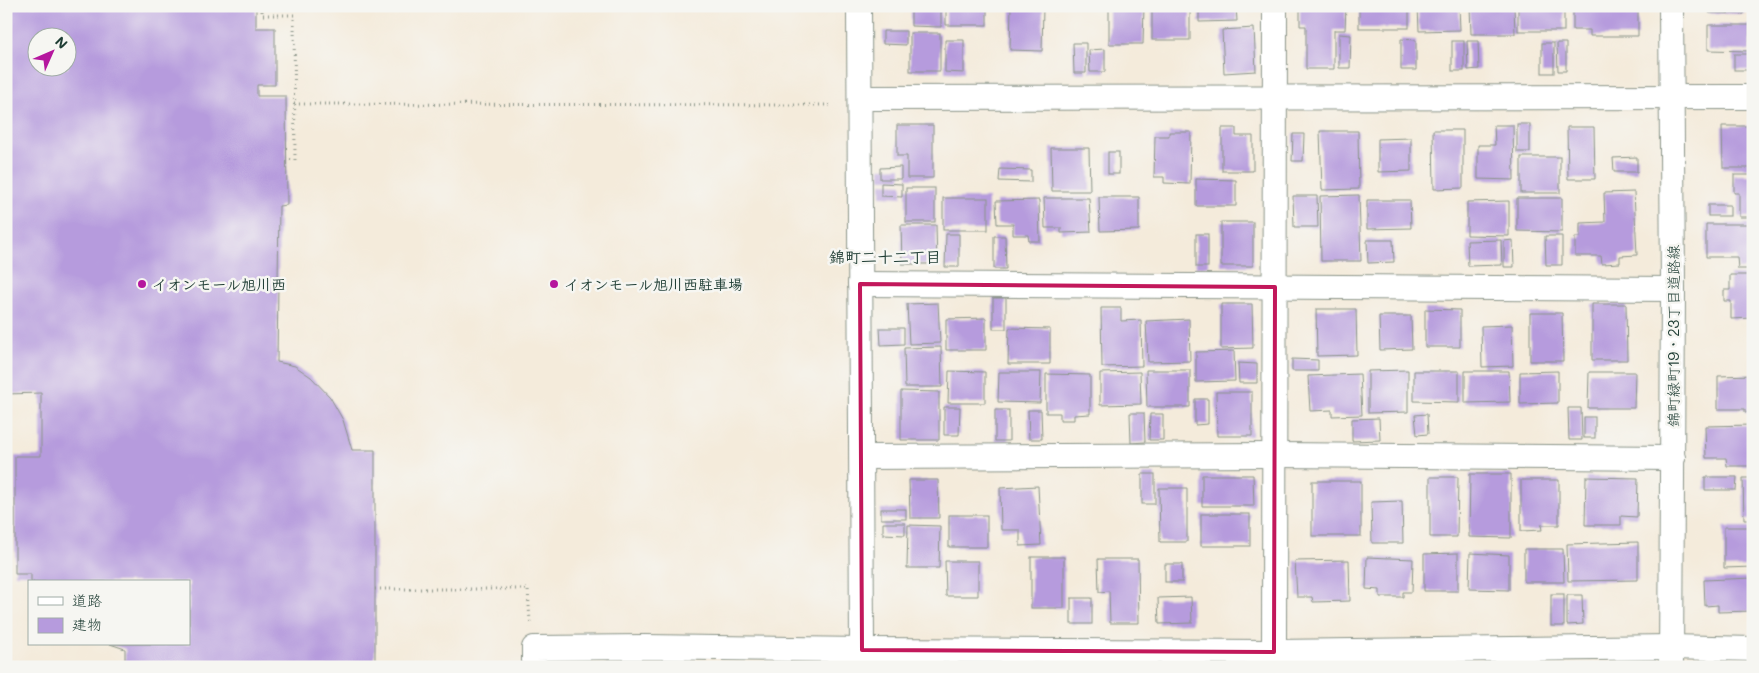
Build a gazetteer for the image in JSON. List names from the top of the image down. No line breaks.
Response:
{"streets":{"street":["錦町緑町19・23丁目道路線"]},"districts":["錦町二十二丁目"],"places":["イオンモール旭川西","イオンモール旭川西駐車場"],"legend":["道路","建物"],"north":"top right"}
